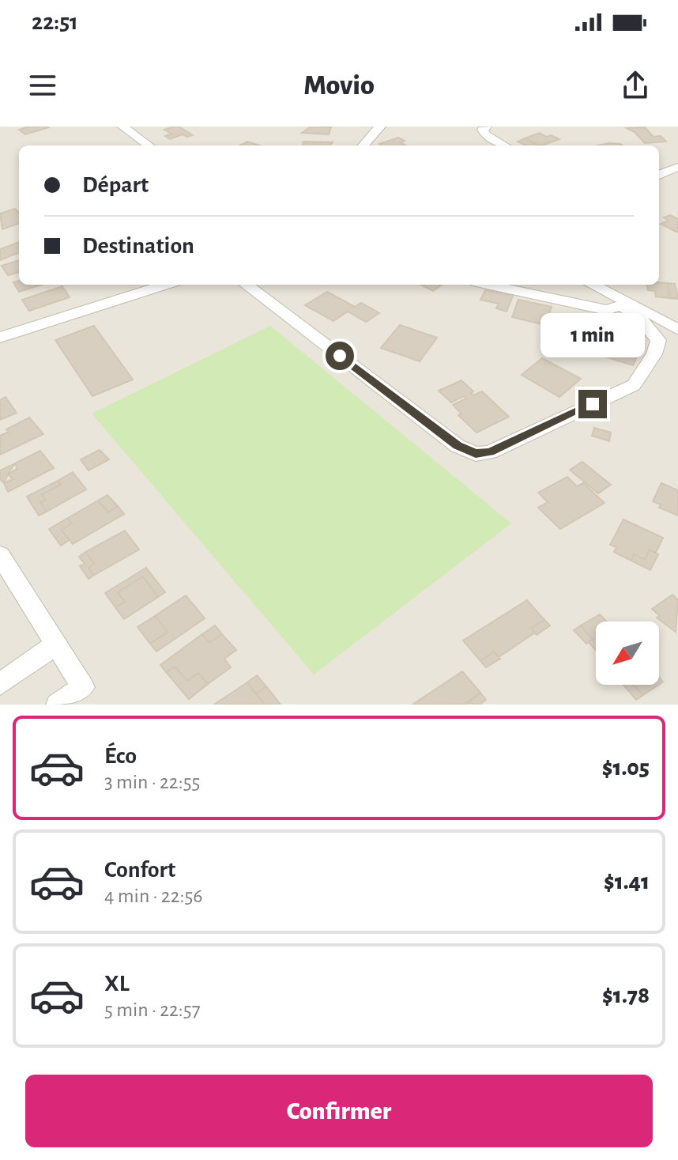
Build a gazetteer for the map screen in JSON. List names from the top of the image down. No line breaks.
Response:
{"north":"bottom left","page":{"status":"22:51","header":"Movio","banner":["Départ","Destination"],"bubble":"1 min","list":[{"name":"Éco","note":"3 min · 22:55","value":"$1.05"},{"name":"Confort","note":"4 min · 22:56","value":"$1.41"},{"name":"XL","note":"5 min · 22:57","value":"$1.78"}],"buttons":"Confirmer"}}
